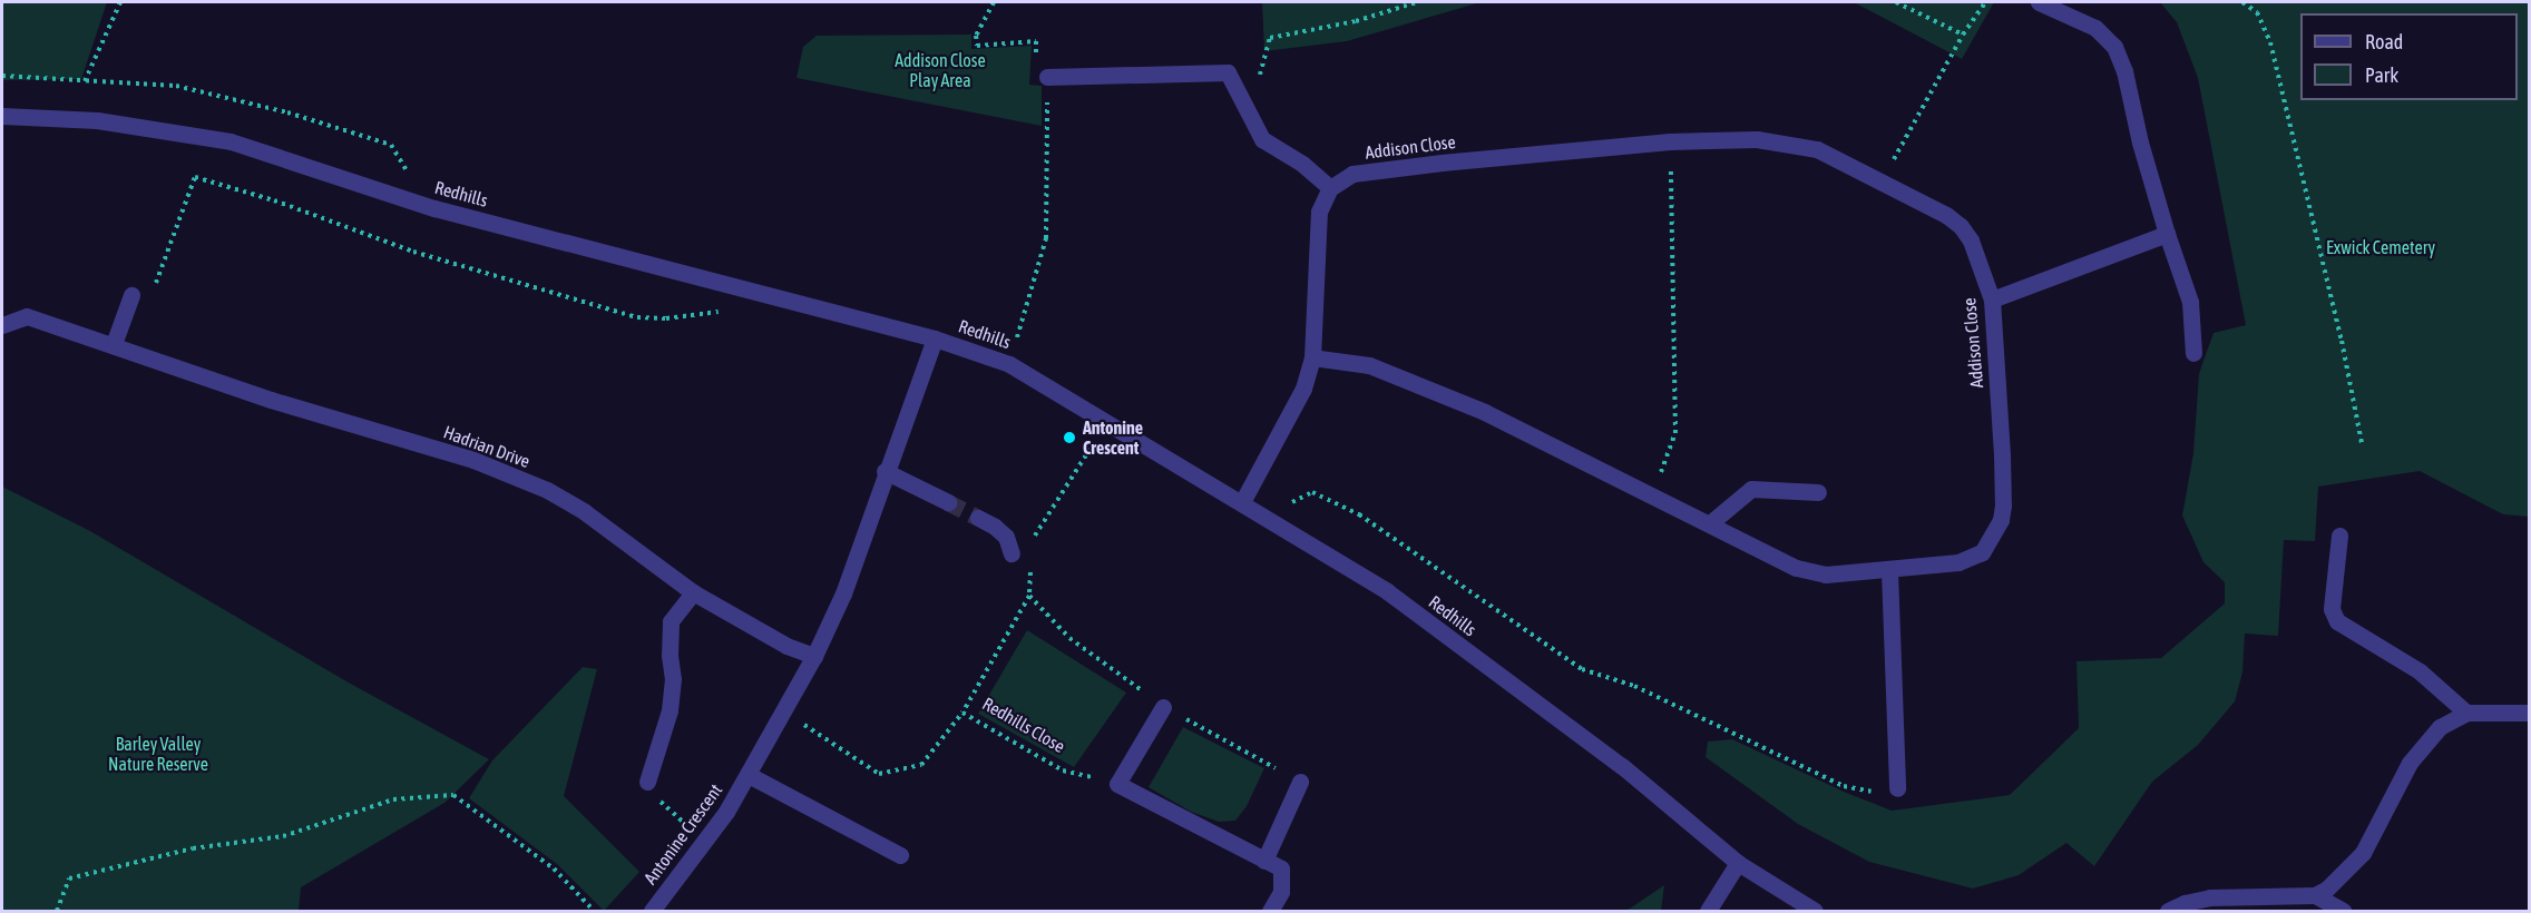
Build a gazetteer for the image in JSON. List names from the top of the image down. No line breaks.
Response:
{"streets":{"street":["Addison Close","Redhills","Hadrian Drive","Antonine Crescent"],"path":["Redhills Close"]},"crossings":[["Redhills","Antonine Crescent"],["Hadrian Drive","Antonine Crescent"]],"parks":["Addison Close Play Area","Exwick Cemetery","Barley Valley Nature Reserve"],"places":["Antonine Crescent"],"legend":["Road","Park"]}
